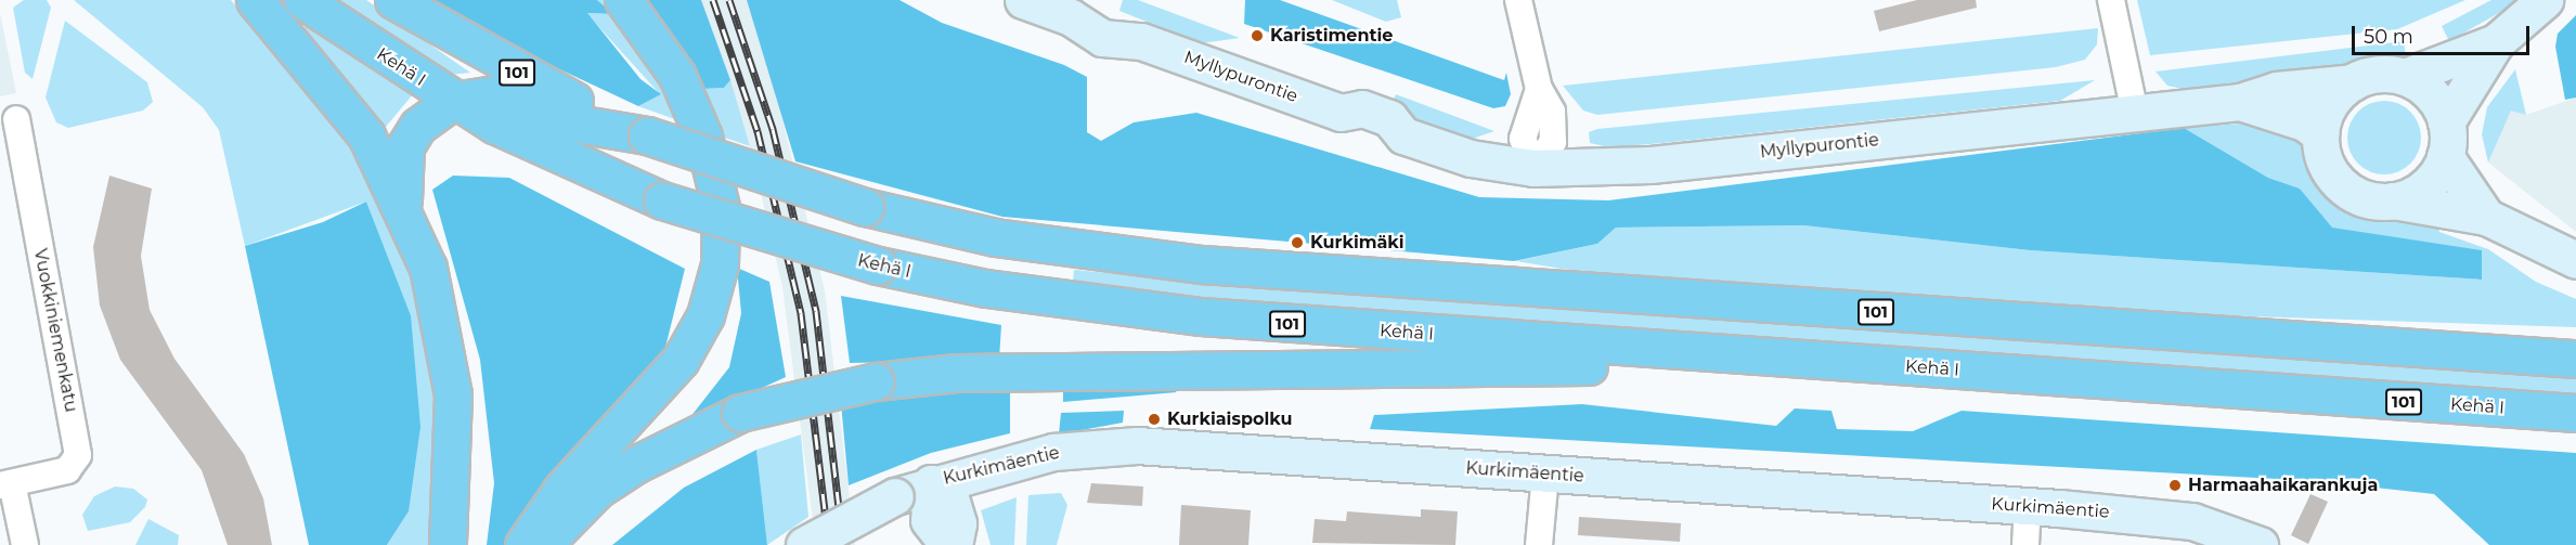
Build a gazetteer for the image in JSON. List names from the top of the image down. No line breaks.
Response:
{"streets":{"highway":["Kehä I","101"],"street":["Myllypurontie","Vuokkiniemenkatu","Kurkimäentie"]},"places":["Karistimentie","Kurkimäki","Kurkiaispolku","Harmaahaikarankuja"],"scale_bar":"50 m"}
